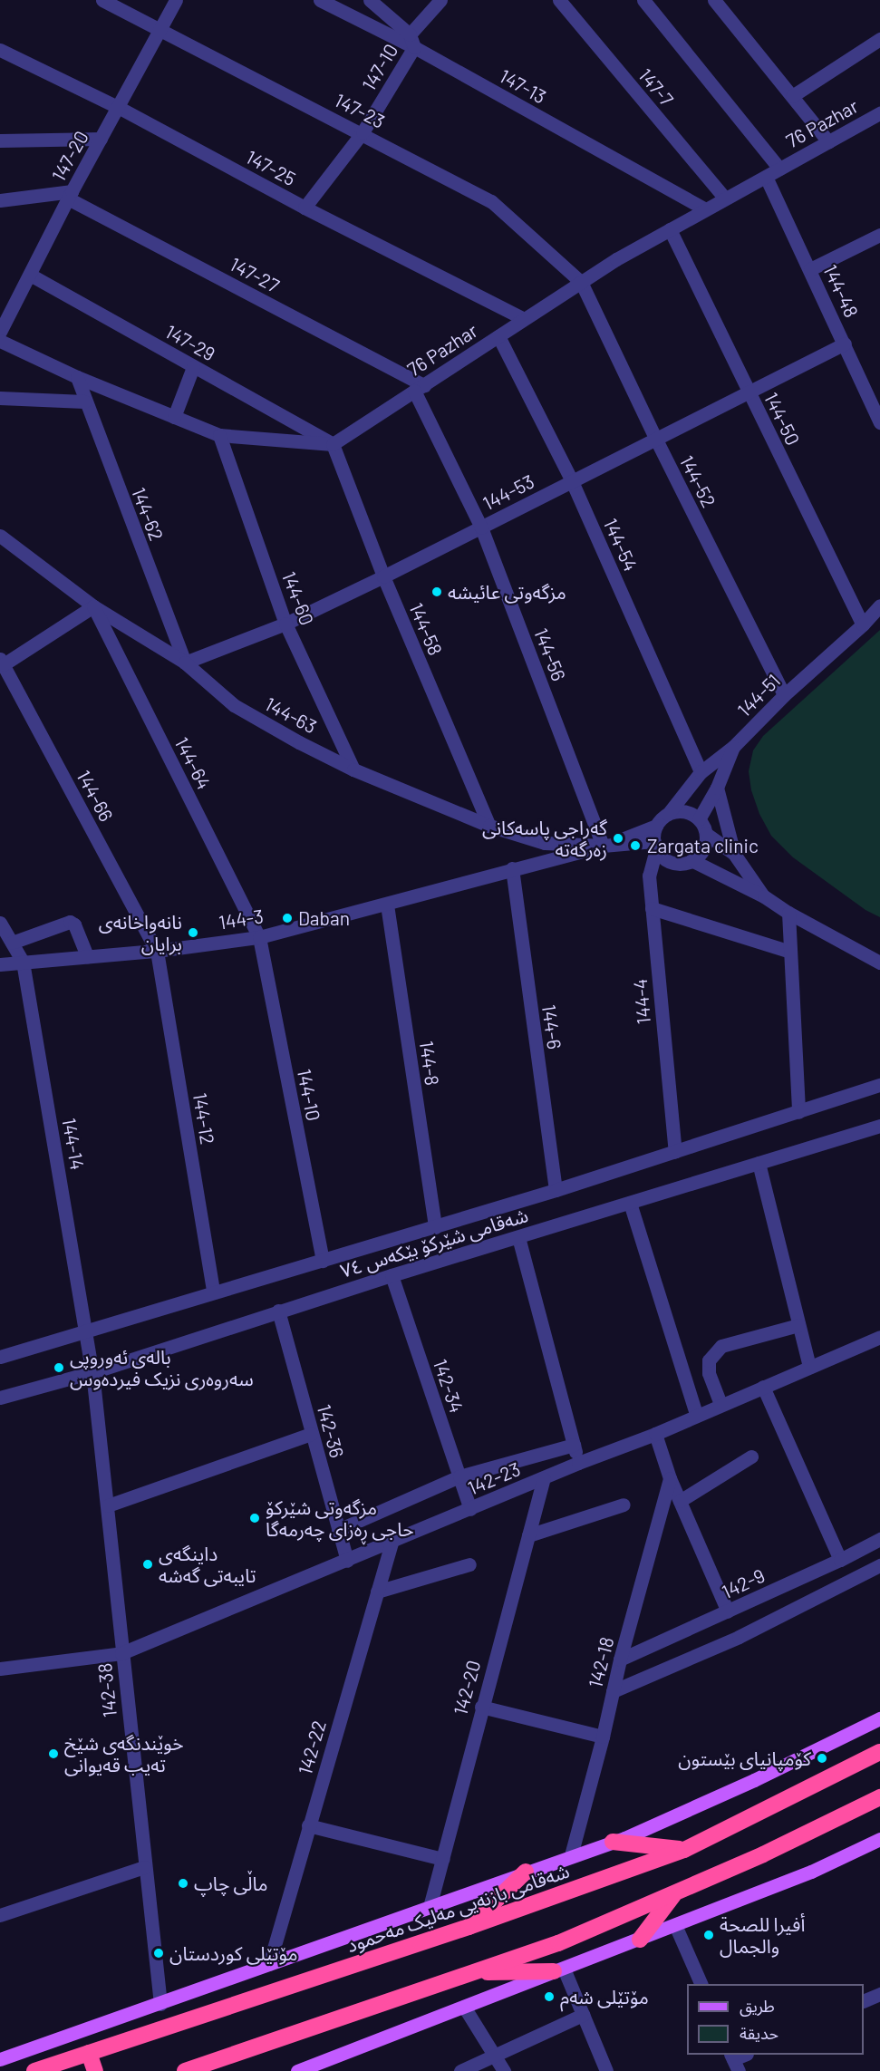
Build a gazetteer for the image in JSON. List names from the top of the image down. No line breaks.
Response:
{"streets":{"highway":["شەقامی بازنەیی مەلیک مەحمود"],"street":["147-10","147-13","147-7","147-23","76 Pazhar","147-20","147-25","147-27","144-48","147-29","144-50","144-52","144-53","144-62","144-54","144-60","144-58","144-56","144-51","144-63","144-64","144-66","144-3","144-4","144-6","144-8","144-10","144-12","144-14","شەقامی شێرکۆ بێکەس ٧٤","142-34","142-36","142-23","142-9","142-18","142-20","142-38","142-22"]},"crossings":[["147-10","147-13"],["147-10","147-23"],["147-10","147-25"],["147-13","76 Pazhar"],["147-7","76 Pazhar"],["147-23","76 Pazhar"],["147-23","147-20"],["147-23","144-52"],["76 Pazhar","147-25"],["76 Pazhar","147-27"],["76 Pazhar","144-48"],["76 Pazhar","147-29"],["76 Pazhar","144-50"],["76 Pazhar","144-52"],["76 Pazhar","144-54"],["76 Pazhar","144-58"],["76 Pazhar","144-56"],["147-20","147-25"],["147-20","147-27"],["147-20","147-29"],["147-27","144-56"],["144-48","144-53"],["147-29","144-58"],["144-50","144-53"],["144-50","144-51"],["144-52","144-53"],["144-52","144-51"],["144-53","144-62"],["144-53","144-54"],["144-53","144-60"],["144-53","144-58"],["144-53","144-56"],["144-53","144-63"],["144-62","144-63"],["144-54","144-51"],["144-60","144-63"],["144-58","144-63"],["144-56","144-63"],["144-56","144-3"],["144-51","144-3"],["144-51","144-4"],["144-63","144-64"],["144-63","144-3"],["144-64","144-3"],["144-64","144-10"],["144-66","144-3"],["144-66","144-12"],["144-3","144-4"],["144-3","144-6"],["144-3","144-8"],["144-3","144-10"],["144-3","144-12"],["144-3","144-14"],["144-4","شەقامی شێرکۆ بێکەس ٧٤"],["144-6","شەقامی شێرکۆ بێکەس ٧٤"],["144-8","شەقامی شێرکۆ بێکەس ٧٤"],["144-10","شەقامی شێرکۆ بێکەس ٧٤"],["144-12","شەقامی شێرکۆ بێکەس ٧٤"],["144-14","شەقامی شێرکۆ بێکەس ٧٤"],["144-14","142-38"],["شەقامی شێرکۆ بێکەس ٧٤","142-34"],["شەقامی شێرکۆ بێکەس ٧٤","142-36"],["شەقامی شێرکۆ بێکەس ٧٤","142-38"],["142-34","142-23"],["142-36","142-23"],["142-23","142-20"],["142-23","142-38"],["142-23","142-22"],["142-9","142-18"]],"places":["مزگەوتی عائیشە","گەراجی پاسەکانی زەرگەتە","Zargata clinic","Daban","نانەواخانەی برایان","بالەی ئەوروپی سەروەری نزیک فیردەوس","مزگەوتی شێرکۆ حاجی ڕەزای چەرمەگا","داینگەی تایبەتی گەشە","خوێندنگەی شێخ تەیب قەیوانی","کۆمپانیای بێستون","ماڵی چاپ","أفيرا للصحة والجمال","مۆتێلی کوردستان","مۆتێلی شەم"],"legend":["طريق","حديقة"]}
